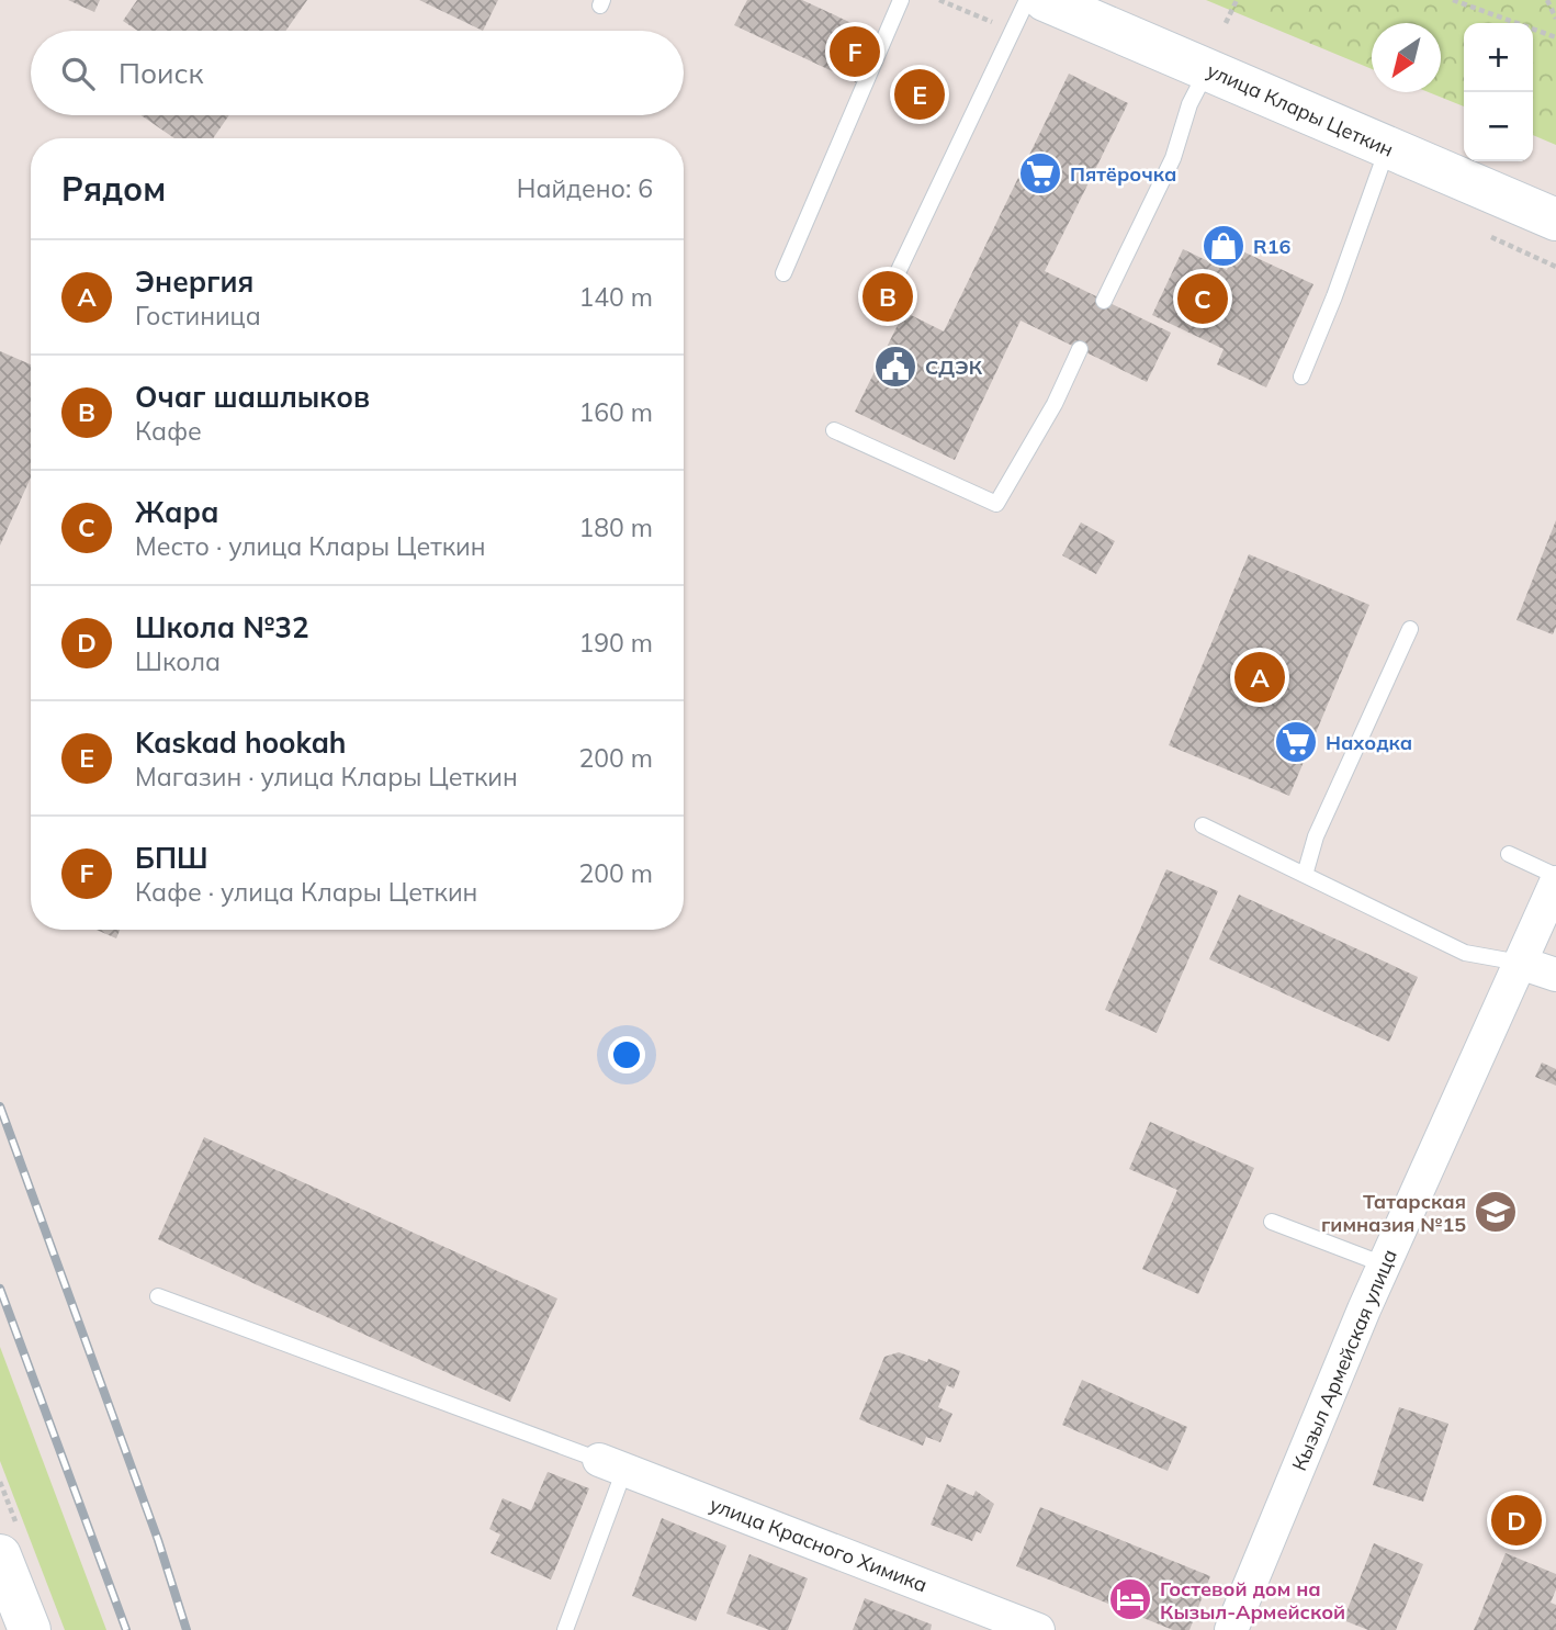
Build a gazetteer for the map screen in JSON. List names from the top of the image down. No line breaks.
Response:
{"streets":{"main road":["улица Клары Цеткин"],"street":["Кызыл Армейская улица","улица Красного Химика"]},"places":{"supermarket":["Пятёрочка","Находка"],"shop":["R16"],"public building":["СДЭК"],"school or university":["Татарская гимназия №15"],"hotel":["Гостевой дом на Кызыл-Армейской"]},"north":"bottom left","page":{"pins":["F","E","B","C","A","D"],"map_buttons":["+","−"],"search":"Поиск","heading":["Рядом","Найдено: 6"],"list":[{"mark":"A","name":"Энергия","note":"Гостиница","value":"140 m"},{"mark":"B","name":"Очаг шашлыков","note":"Кафе","value":"160 m"},{"mark":"C","name":"Жара","note":"Место · улица Клары Цеткин","value":"180 m"},{"mark":"D","name":"Школа №32","note":"Школа","value":"190 m"},{"mark":"E","name":"Kaskad hookah","note":"Магазин · улица Клары Цеткин","value":"200 m"},{"mark":"F","name":"БПШ","note":"Кафе · улица Клары Цеткин","value":"200 m"}]}}
